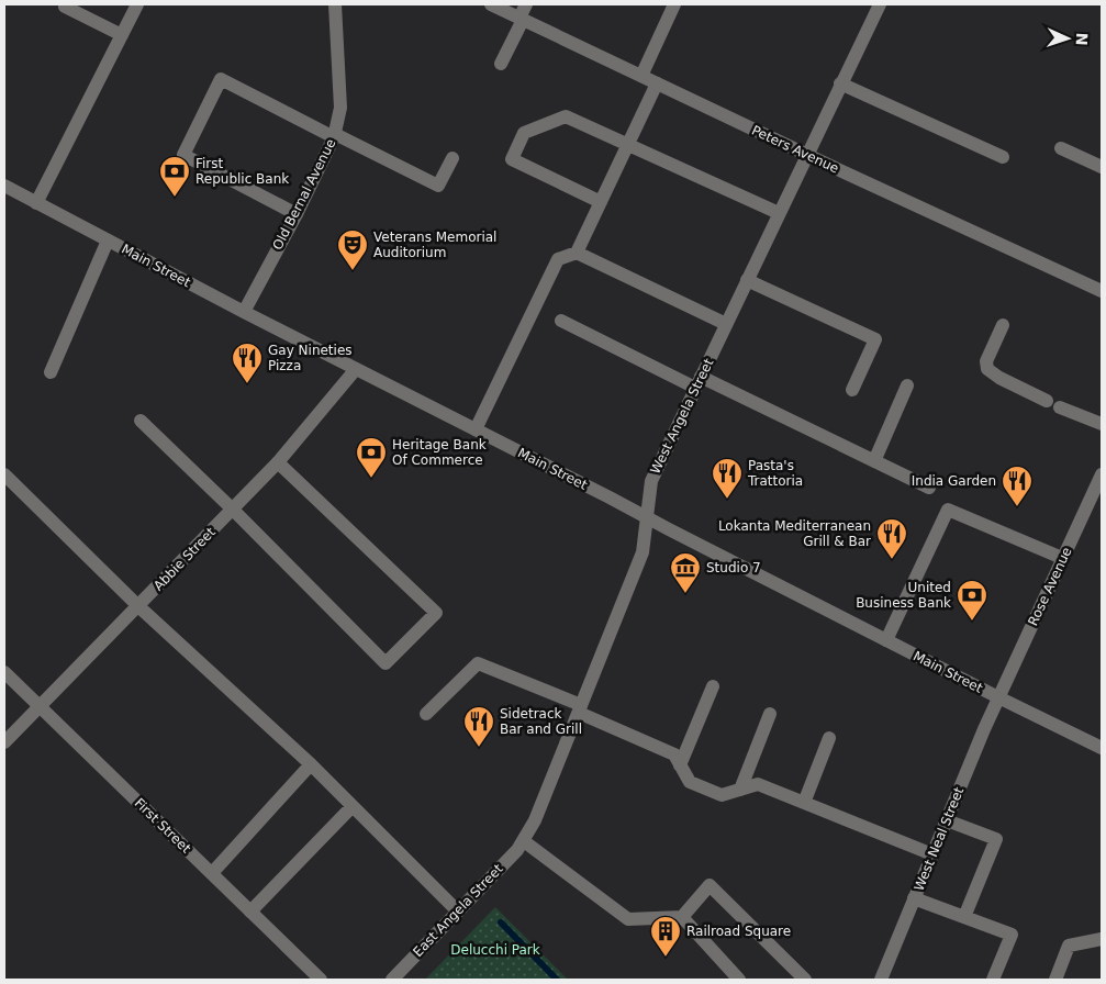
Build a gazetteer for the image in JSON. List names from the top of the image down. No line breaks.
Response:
{"streets":{"street":["Peters Avenue","Old Bernal Avenue","Main Street","West Angela Street","Abbie Street","Rose Avenue","First Street","West Neal Street","East Angela Street"]},"crossings":[["Peters Avenue","West Angela Street"],["Old Bernal Avenue","Main Street"],["Main Street","West Angela Street"],["Main Street","Abbie Street"],["Main Street","Rose Avenue"],["Main Street","West Neal Street"],["West Angela Street","East Angela Street"],["Abbie Street","First Street"],["Rose Avenue","West Neal Street"]],"parks":["Delucchi Park"],"places":{"bank":["First Republic Bank","Heritage Bank Of Commerce","United Business Bank"],"theatre":["Veterans Memorial Auditorium"],"restaurant":["Gay Nineties Pizza","Pasta's Trattoria","India Garden","Lokanta Mediterranean Grill & Bar","Sidetrack Bar and Grill"],"museum":["Studio 7"],"building":["Railroad Square"]},"north":"right"}
